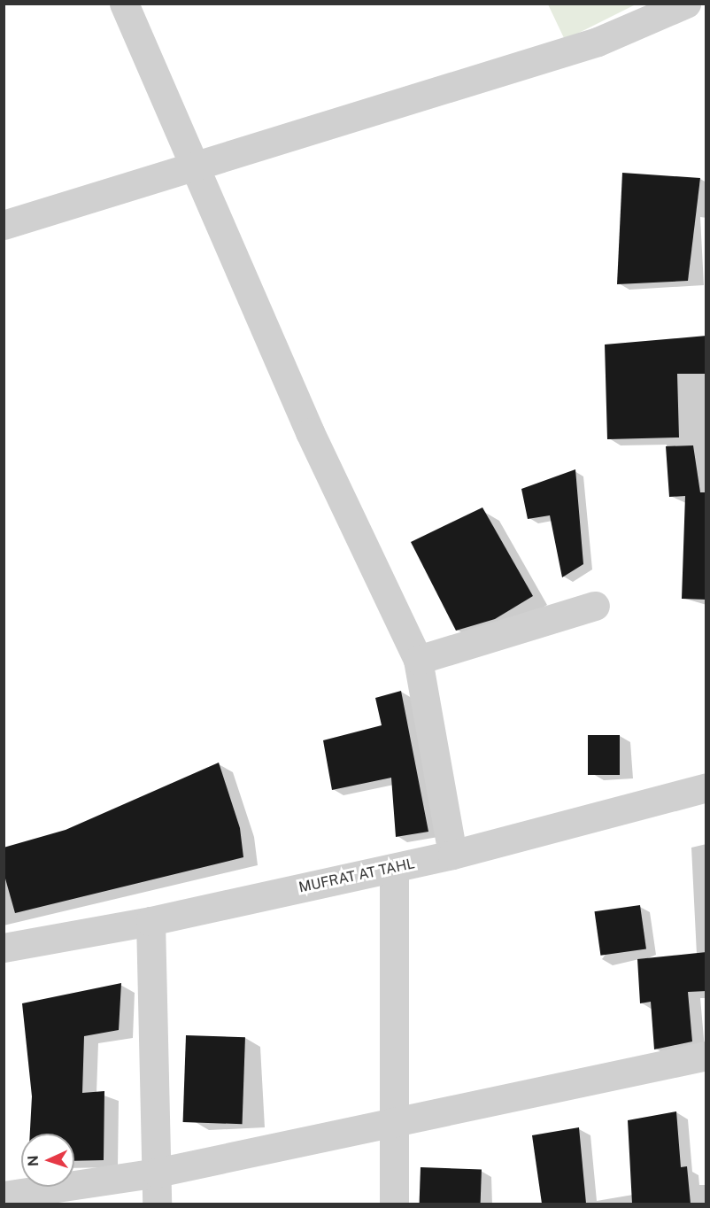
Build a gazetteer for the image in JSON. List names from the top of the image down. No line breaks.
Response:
{"streets":{"street":["MUFRAT AT TAHL"]},"north":"left"}
